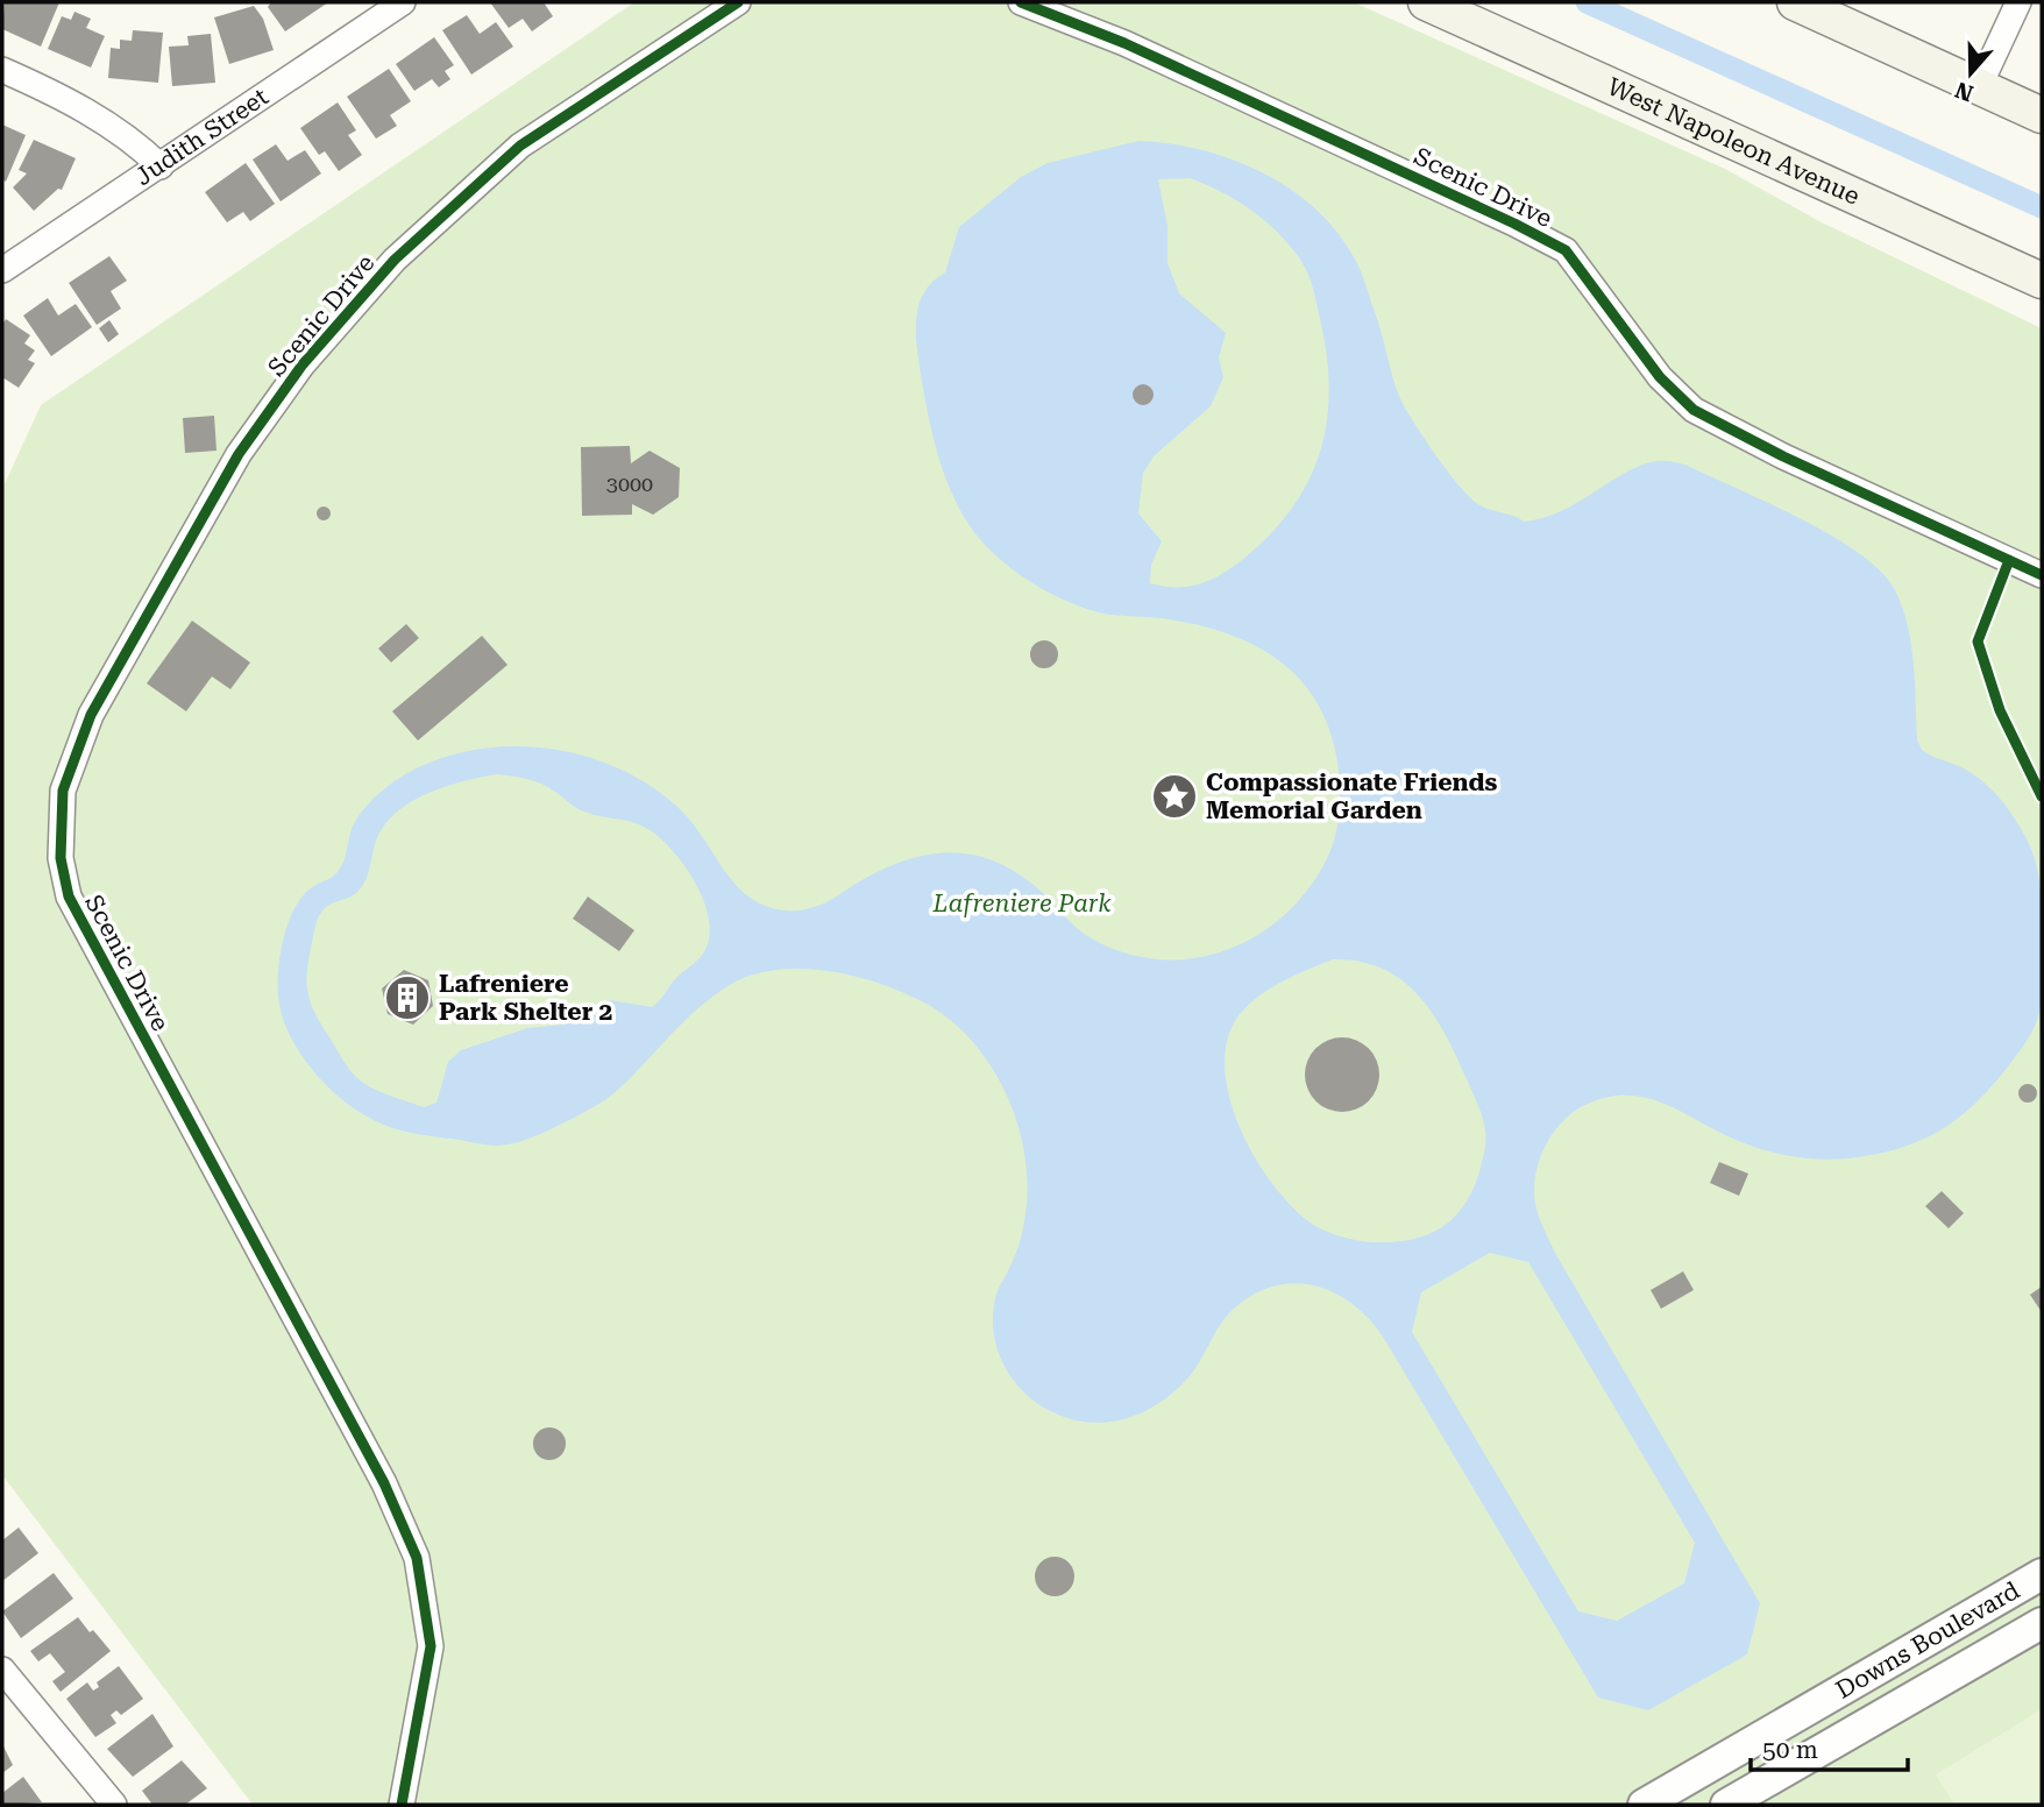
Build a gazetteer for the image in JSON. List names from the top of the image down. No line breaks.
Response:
{"streets":{"main road":["West Napoleon Avenue"],"street":["Judith Street","Scenic Drive","Downs Boulevard"]},"parks":["Lafreniere Park"],"places":{"place":["Compassionate Friends Memorial Garden"],"building":["Lafreniere Park Shelter 2"]},"house_numbers":["3000"],"scale_bar":"50 m","north":"bottom"}
